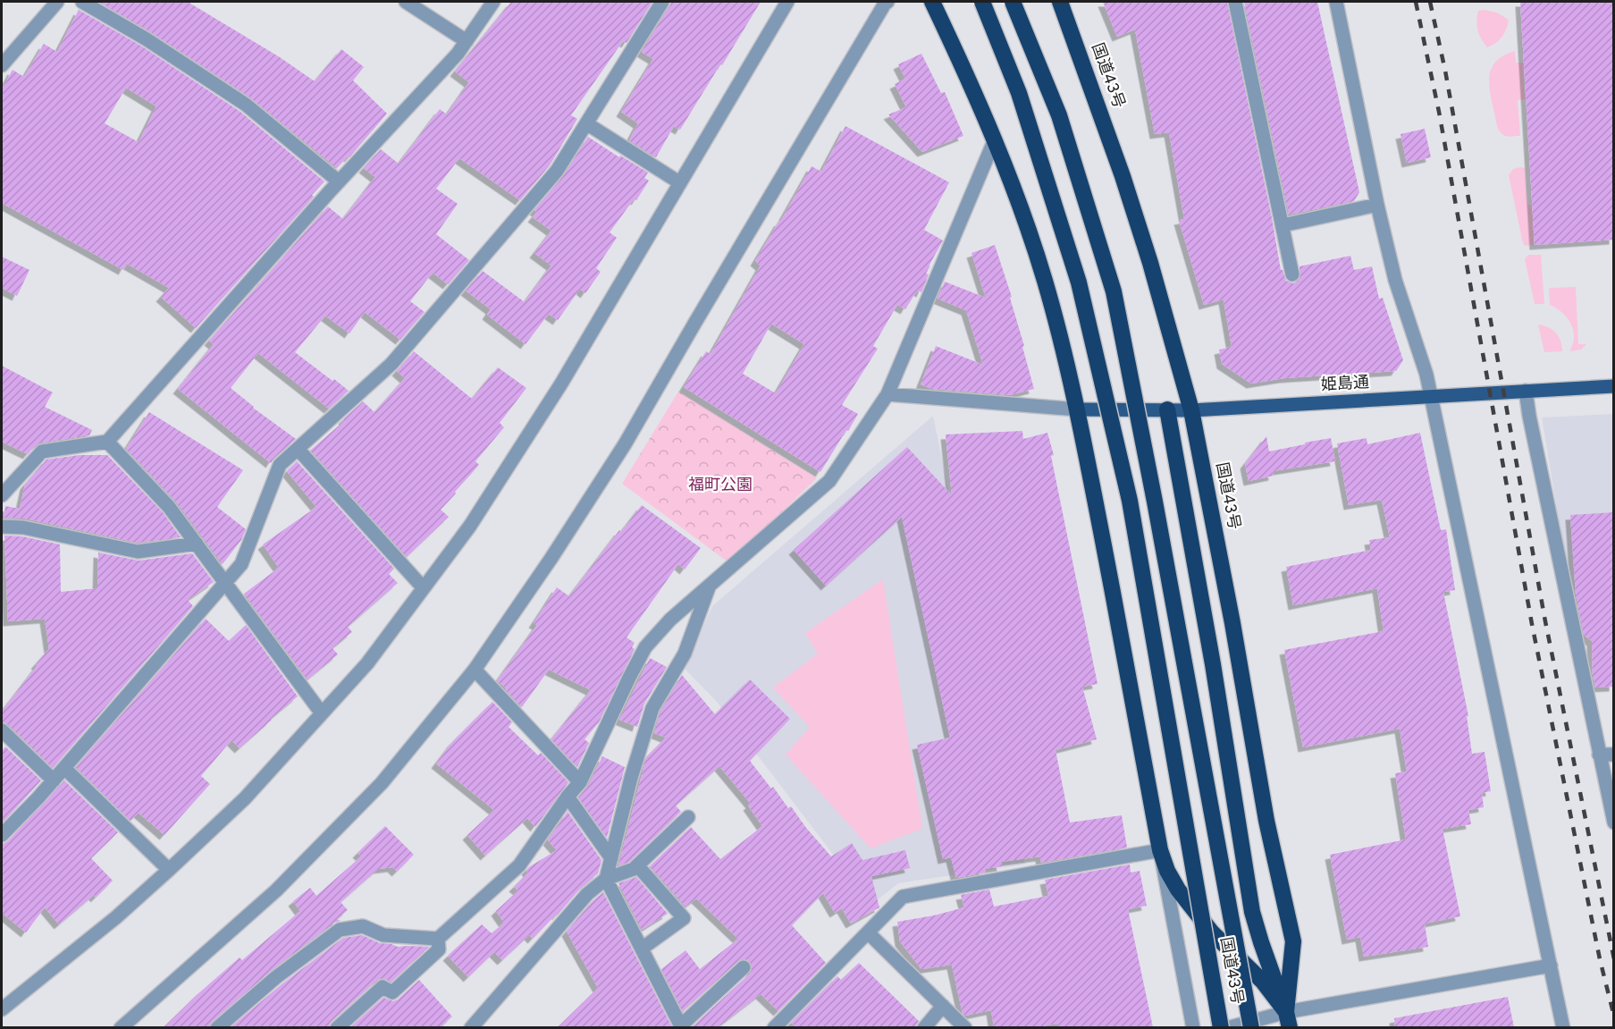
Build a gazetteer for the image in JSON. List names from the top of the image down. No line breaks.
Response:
{"streets":{"highway":["国道43号"],"main road":["姫島通"]},"crossings":[["国道43号","姫島通"]],"parks":["福町公園"]}
